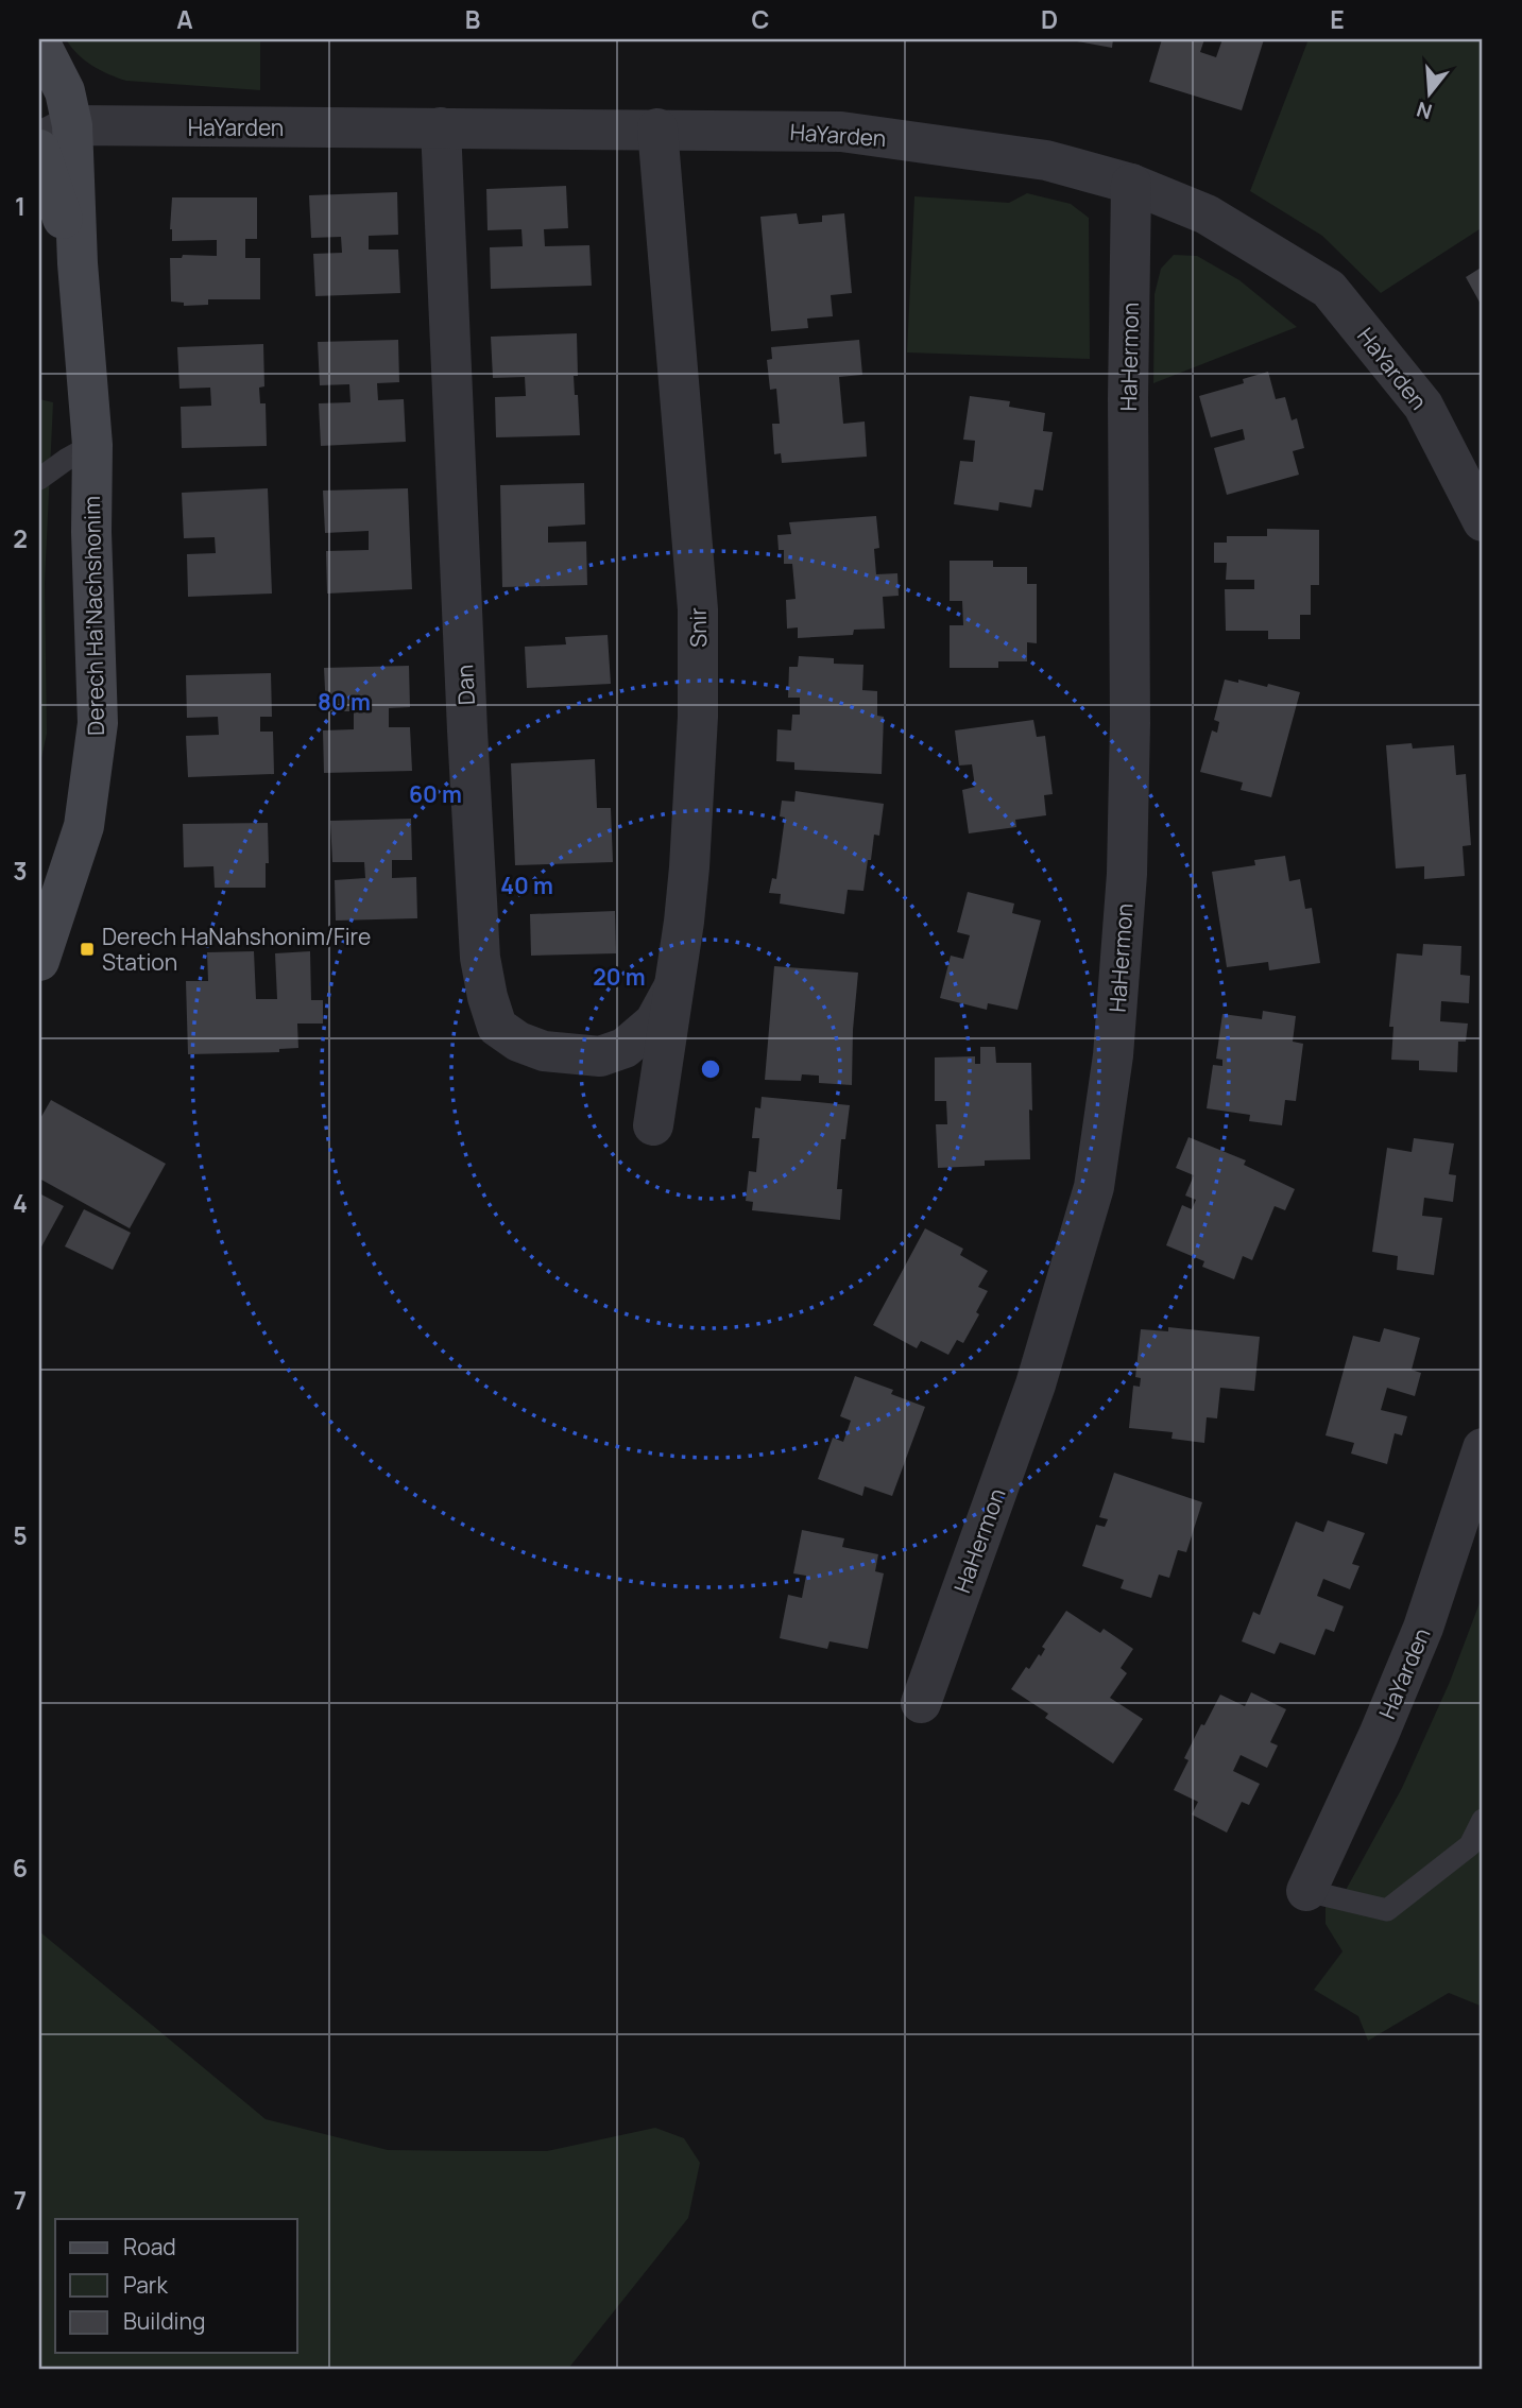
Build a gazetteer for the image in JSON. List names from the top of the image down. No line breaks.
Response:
{"streets":{"street":["HaYarden","HaHermon","Derech Ha'Nachshonim","Snir","Dan"]},"crossings":[["HaYarden","HaHermon"],["HaYarden","Derech Ha'Nachshonim"],["HaYarden","Snir"],["HaYarden","Dan"],["Snir","Dan"]],"places":{"transit":["Derech HaNahshonim/Fire Station"]},"legend":["Road","Park","Building"],"north":"bottom","grid":{"columns":["A","B","C","D","E"],"rows":["1","2","3","4","5","6","7"]},"rings":["80 m","60 m","40 m","20 m"]}
